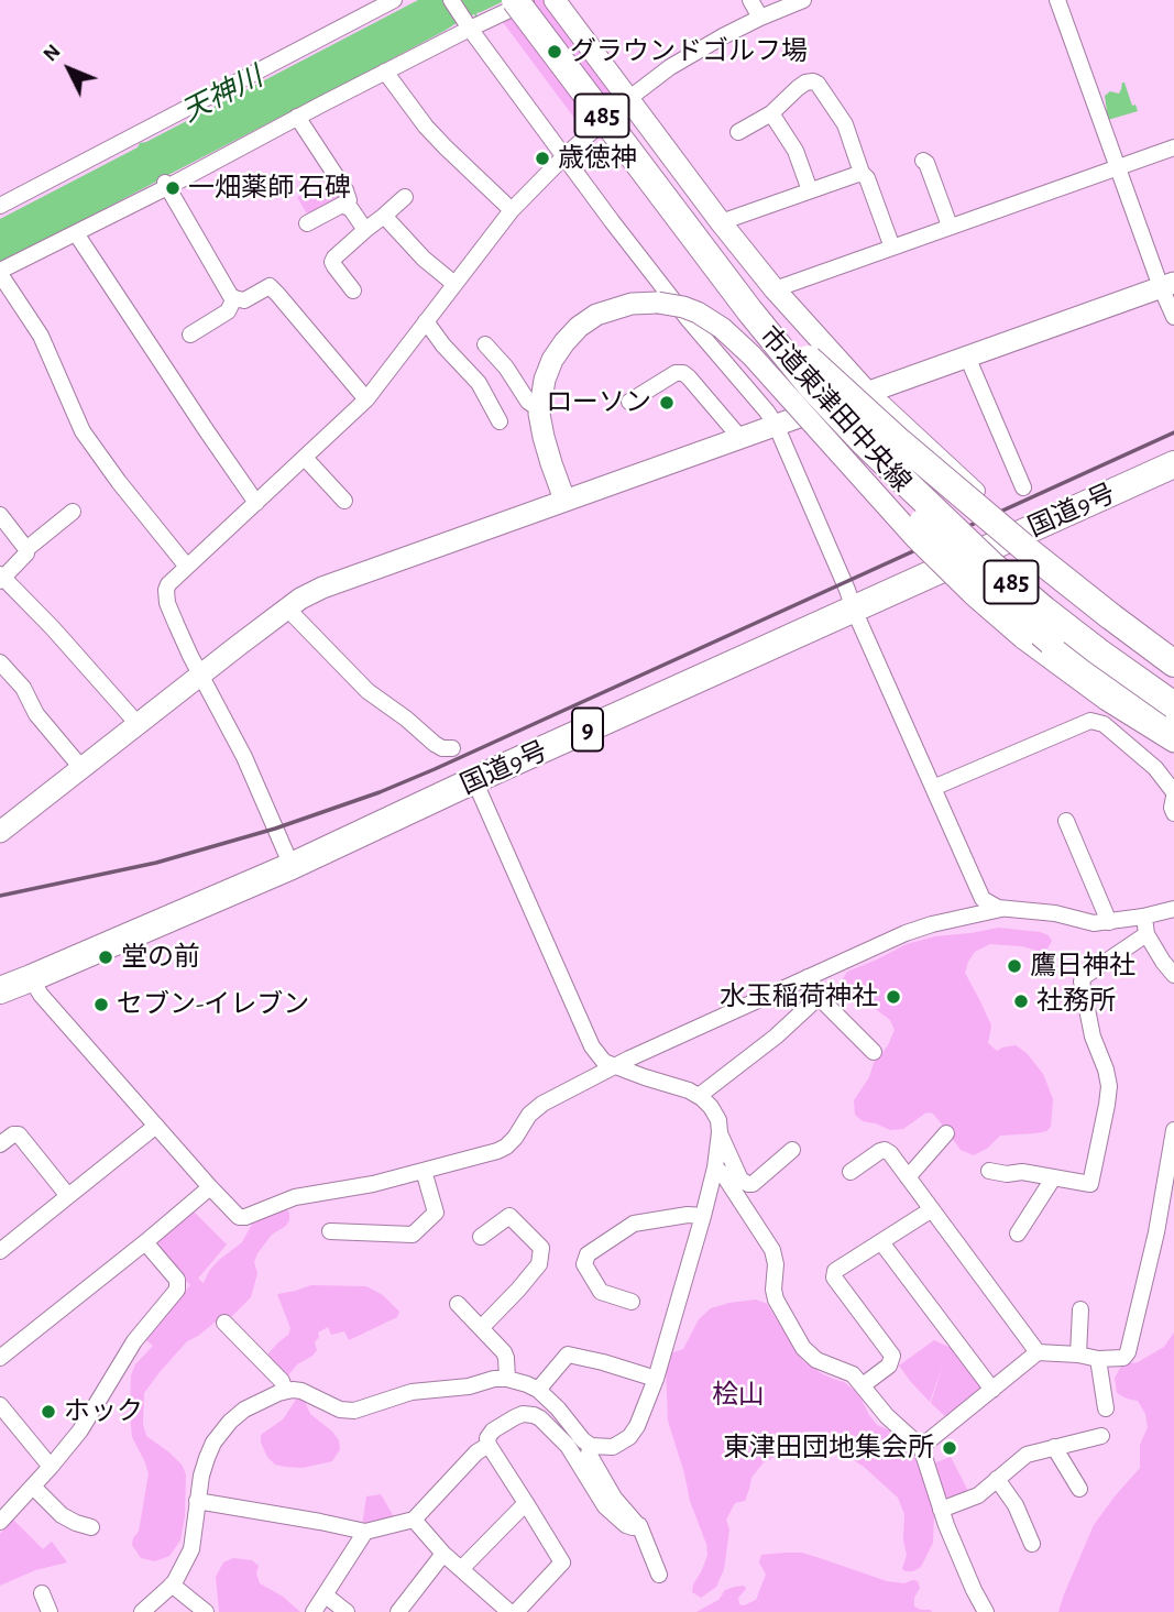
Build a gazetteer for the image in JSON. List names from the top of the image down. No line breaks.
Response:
{"streets":{"highway":["485","国道9号","9"],"street":["市道東津田中央線"]},"water":["天神川"],"parks":["桧山"],"places":["グラウンドゴルフ場","歳徳神","一畑薬師 石碑","ローソン","堂の前","鷹日神社","水玉稲荷神社","社務所","セブン-イレブン","ホック","東津田団地集会所"],"north":"top left"}
